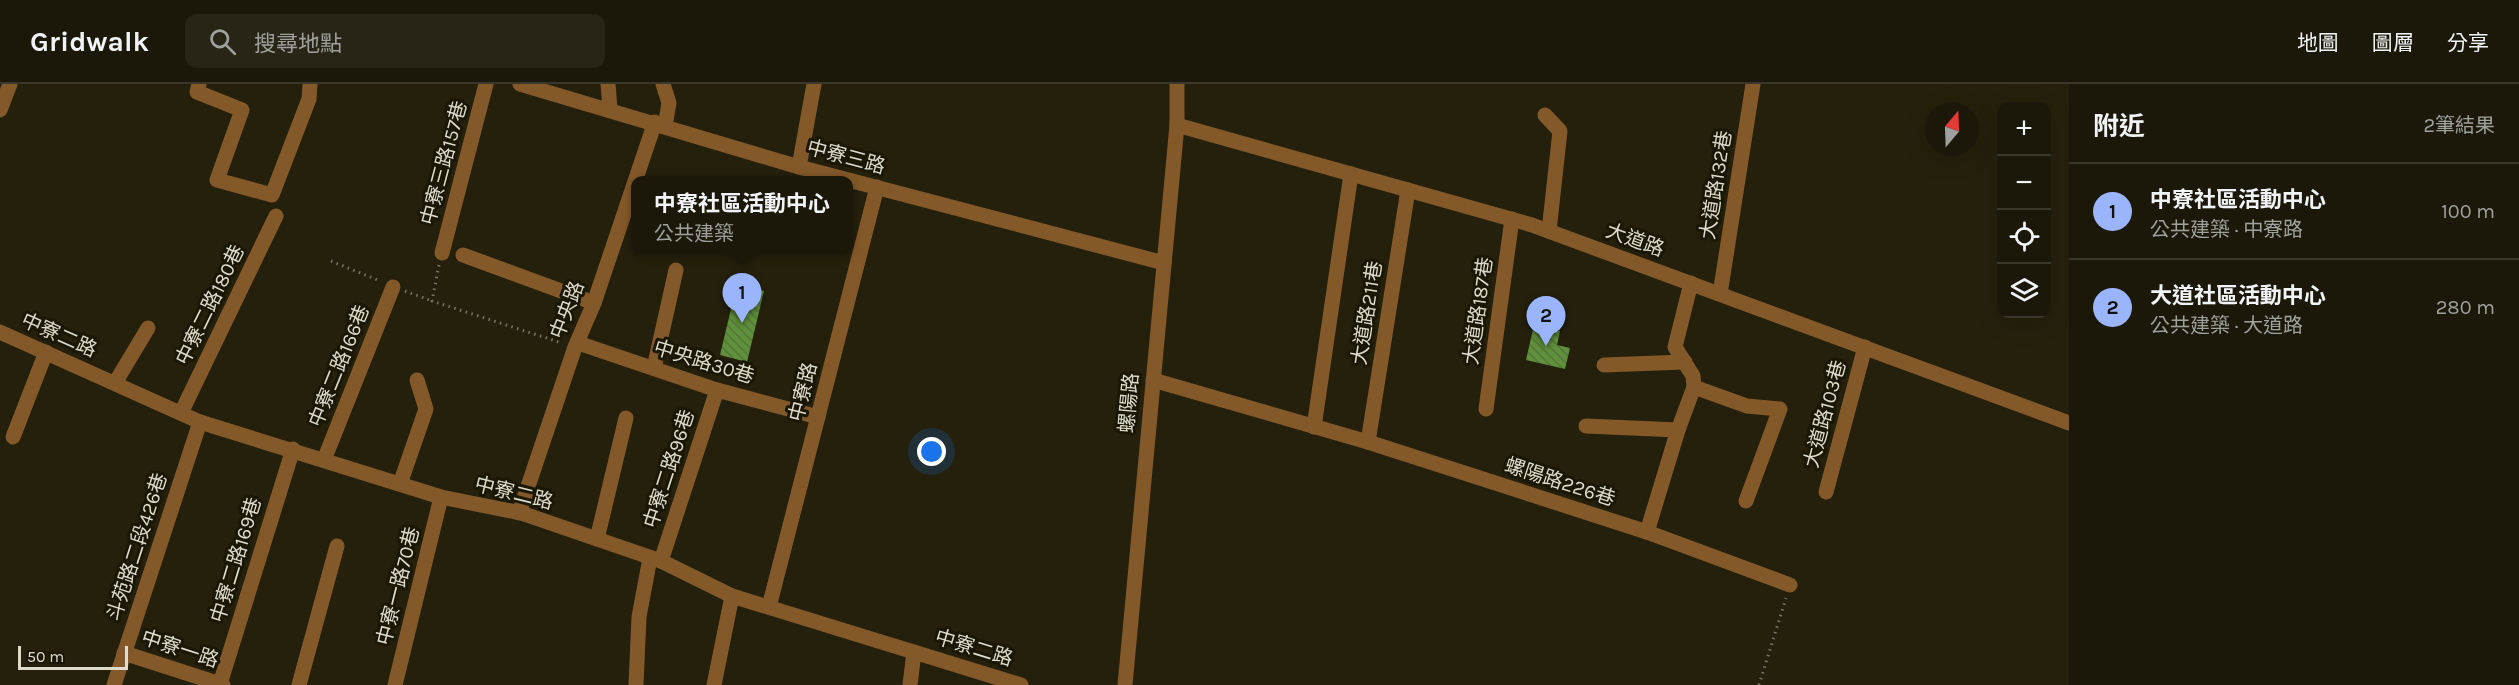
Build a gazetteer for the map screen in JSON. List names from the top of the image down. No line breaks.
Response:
{"streets":{"street":["中寮三路","中寮三路157巷","大道路132巷","大道路","中寮二路180巷","中央路","大道路187巷","大道路211巷","中寮二路","中央路30巷","中寮二路166巷","中寮路","螺陽路","大道路103巷","中寮二路96巷","螺陽路226巷","斗苑路二段426巷","中寮二路169巷","中寮一路70巷","中寮一路"]},"crossings":[["中寮三路","中央路"],["中寮三路","中寮路"],["中寮三路","螺陽路"],["大道路132巷","大道路"],["大道路","大道路187巷"],["大道路","大道路211巷"],["大道路","螺陽路"],["大道路","大道路103巷"],["中寮二路180巷","中寮二路"],["中央路","中寮二路"],["中央路","中央路30巷"],["大道路211巷","螺陽路226巷"],["中寮二路","中寮二路166巷"],["中寮二路","中寮路"],["中寮二路","中寮二路96巷"],["中寮二路","斗苑路二段426巷"],["中寮二路","中寮二路169巷"],["中寮二路","中寮一路70巷"],["中央路30巷","中寮路"],["中央路30巷","中寮二路96巷"],["螺陽路","螺陽路226巷"],["斗苑路二段426巷","中寮一路"],["中寮二路169巷","中寮一路"]],"scale_bar":"50 m","north":"top","page":{"header":"Gridwalk","search":"搜尋地點","nav":["地圖","圖層","分享"],"heading":["附近","2筆結果"],"map_buttons":["+","−"],"list":[{"mark":"1","name":"中寮社區活動中心","note":"公共建築 · 中寮路","value":"100 m"},{"mark":"2","name":"大道社區活動中心","note":"公共建築 · 大道路","value":"280 m"}],"popup":["中寮社區活動中心","公共建築"],"pins":["1","2"],"scale":"50 m"}}
